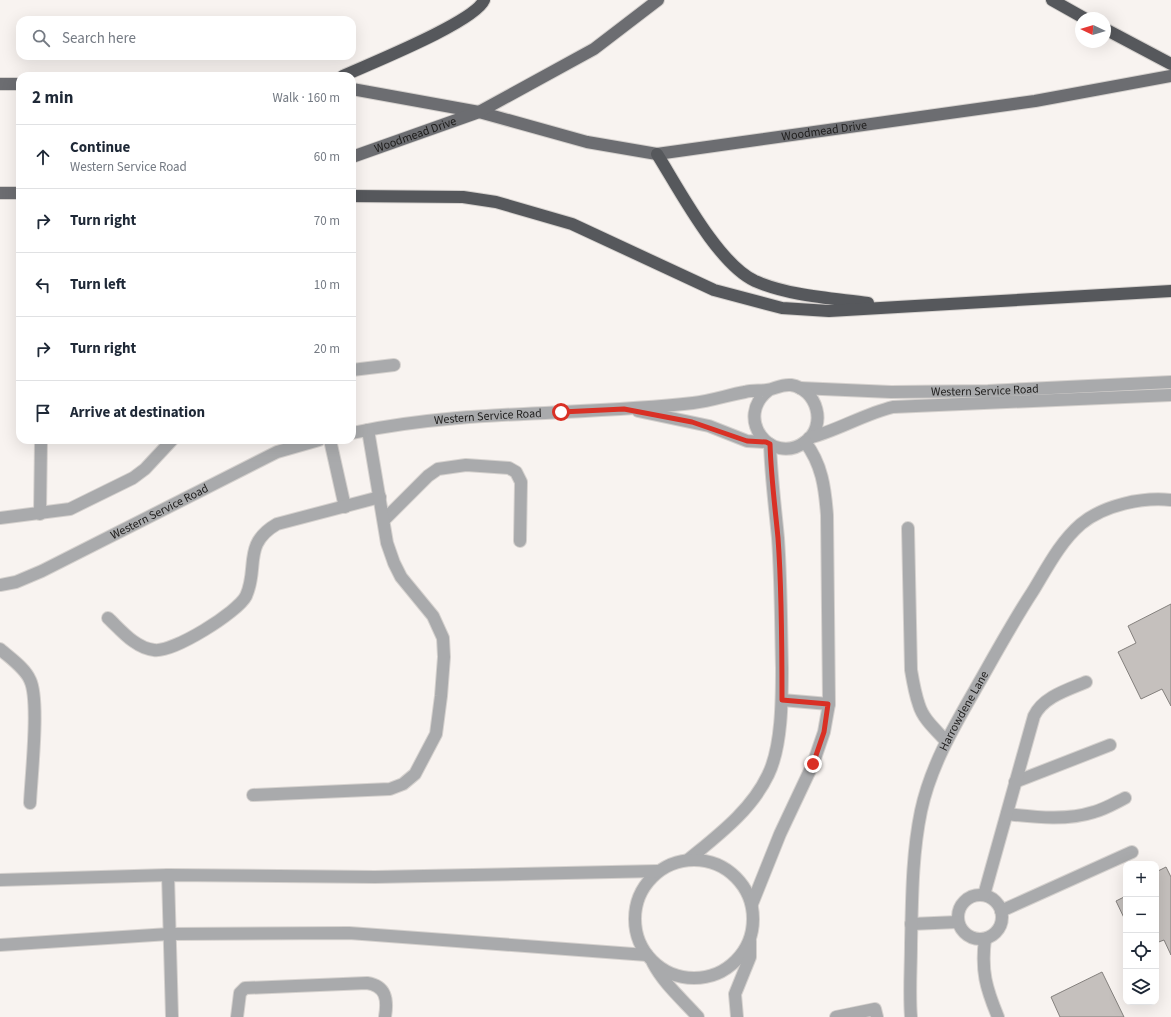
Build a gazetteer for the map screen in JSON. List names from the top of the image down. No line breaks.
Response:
{"streets":{"main road":["Woodmead Drive"],"street":["Western Service Road","Harrowdene Lane"]},"north":"left","page":{"search":"Search here","heading":["2 min","Walk · 160 m"],"list":[["Continue","Western Service Road","60 m"],["Turn right","70 m"],["Turn left","10 m"],["Turn right","20 m"],"Arrive at destination"],"map_buttons":["+","−"]}}
